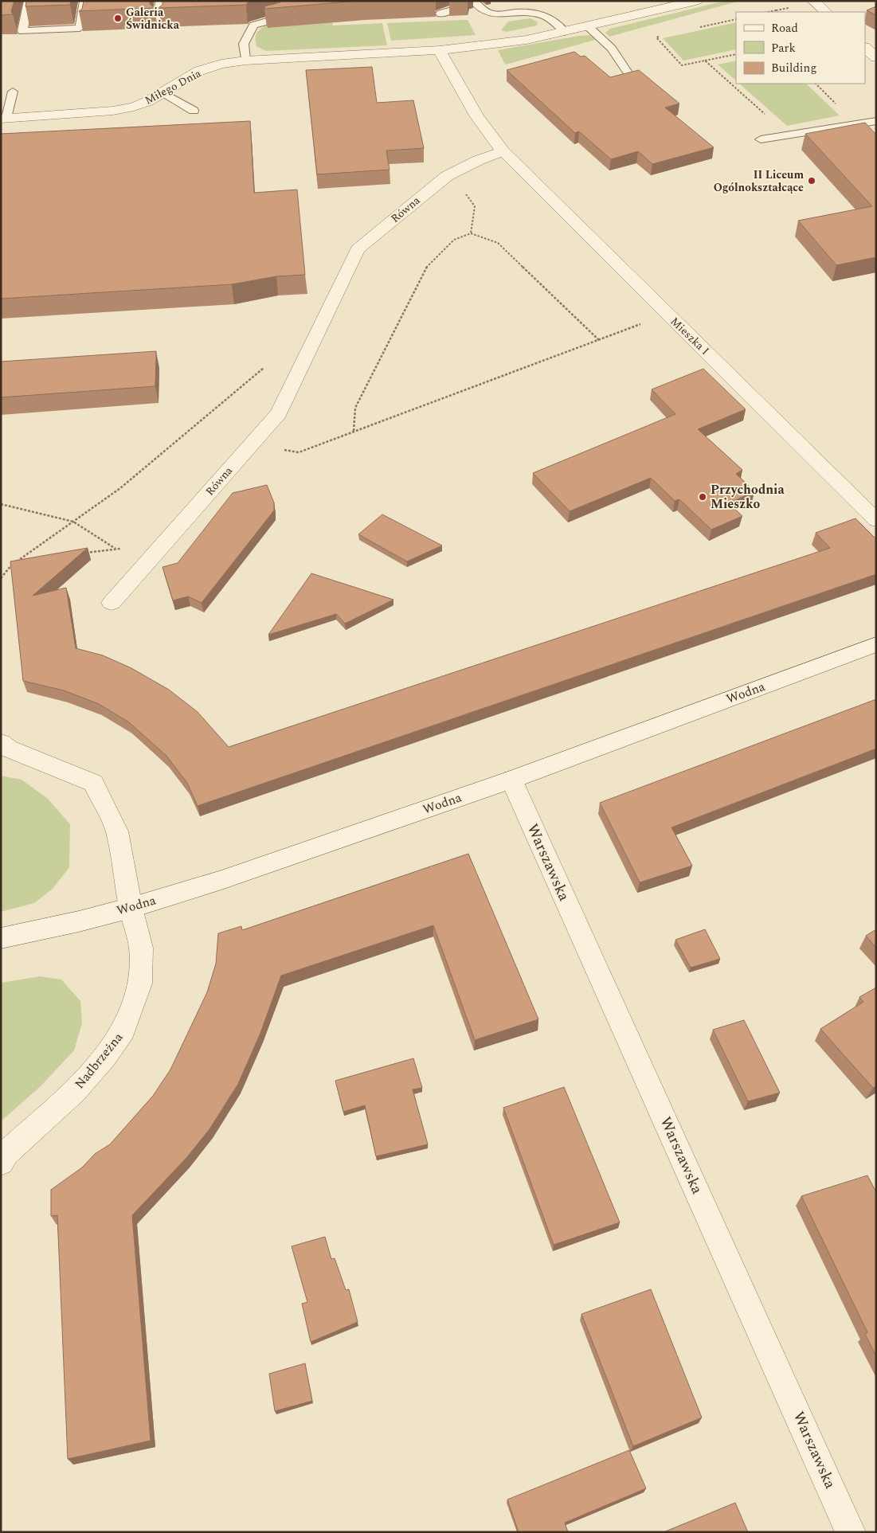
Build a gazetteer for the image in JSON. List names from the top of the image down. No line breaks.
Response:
{"streets":{"street":["Miłego Dnia","Równa","Mieszka I","Wodna","Warszawska","Nadbrzeżna"]},"crossings":[["Równa","Mieszka I"],["Wodna","Warszawska"],["Wodna","Nadbrzeżna"]],"places":["Galeria Świdnicka","II Liceum Ogólnokształcące","Przychodnia Mieszko"],"legend":["Road","Park","Building"]}
